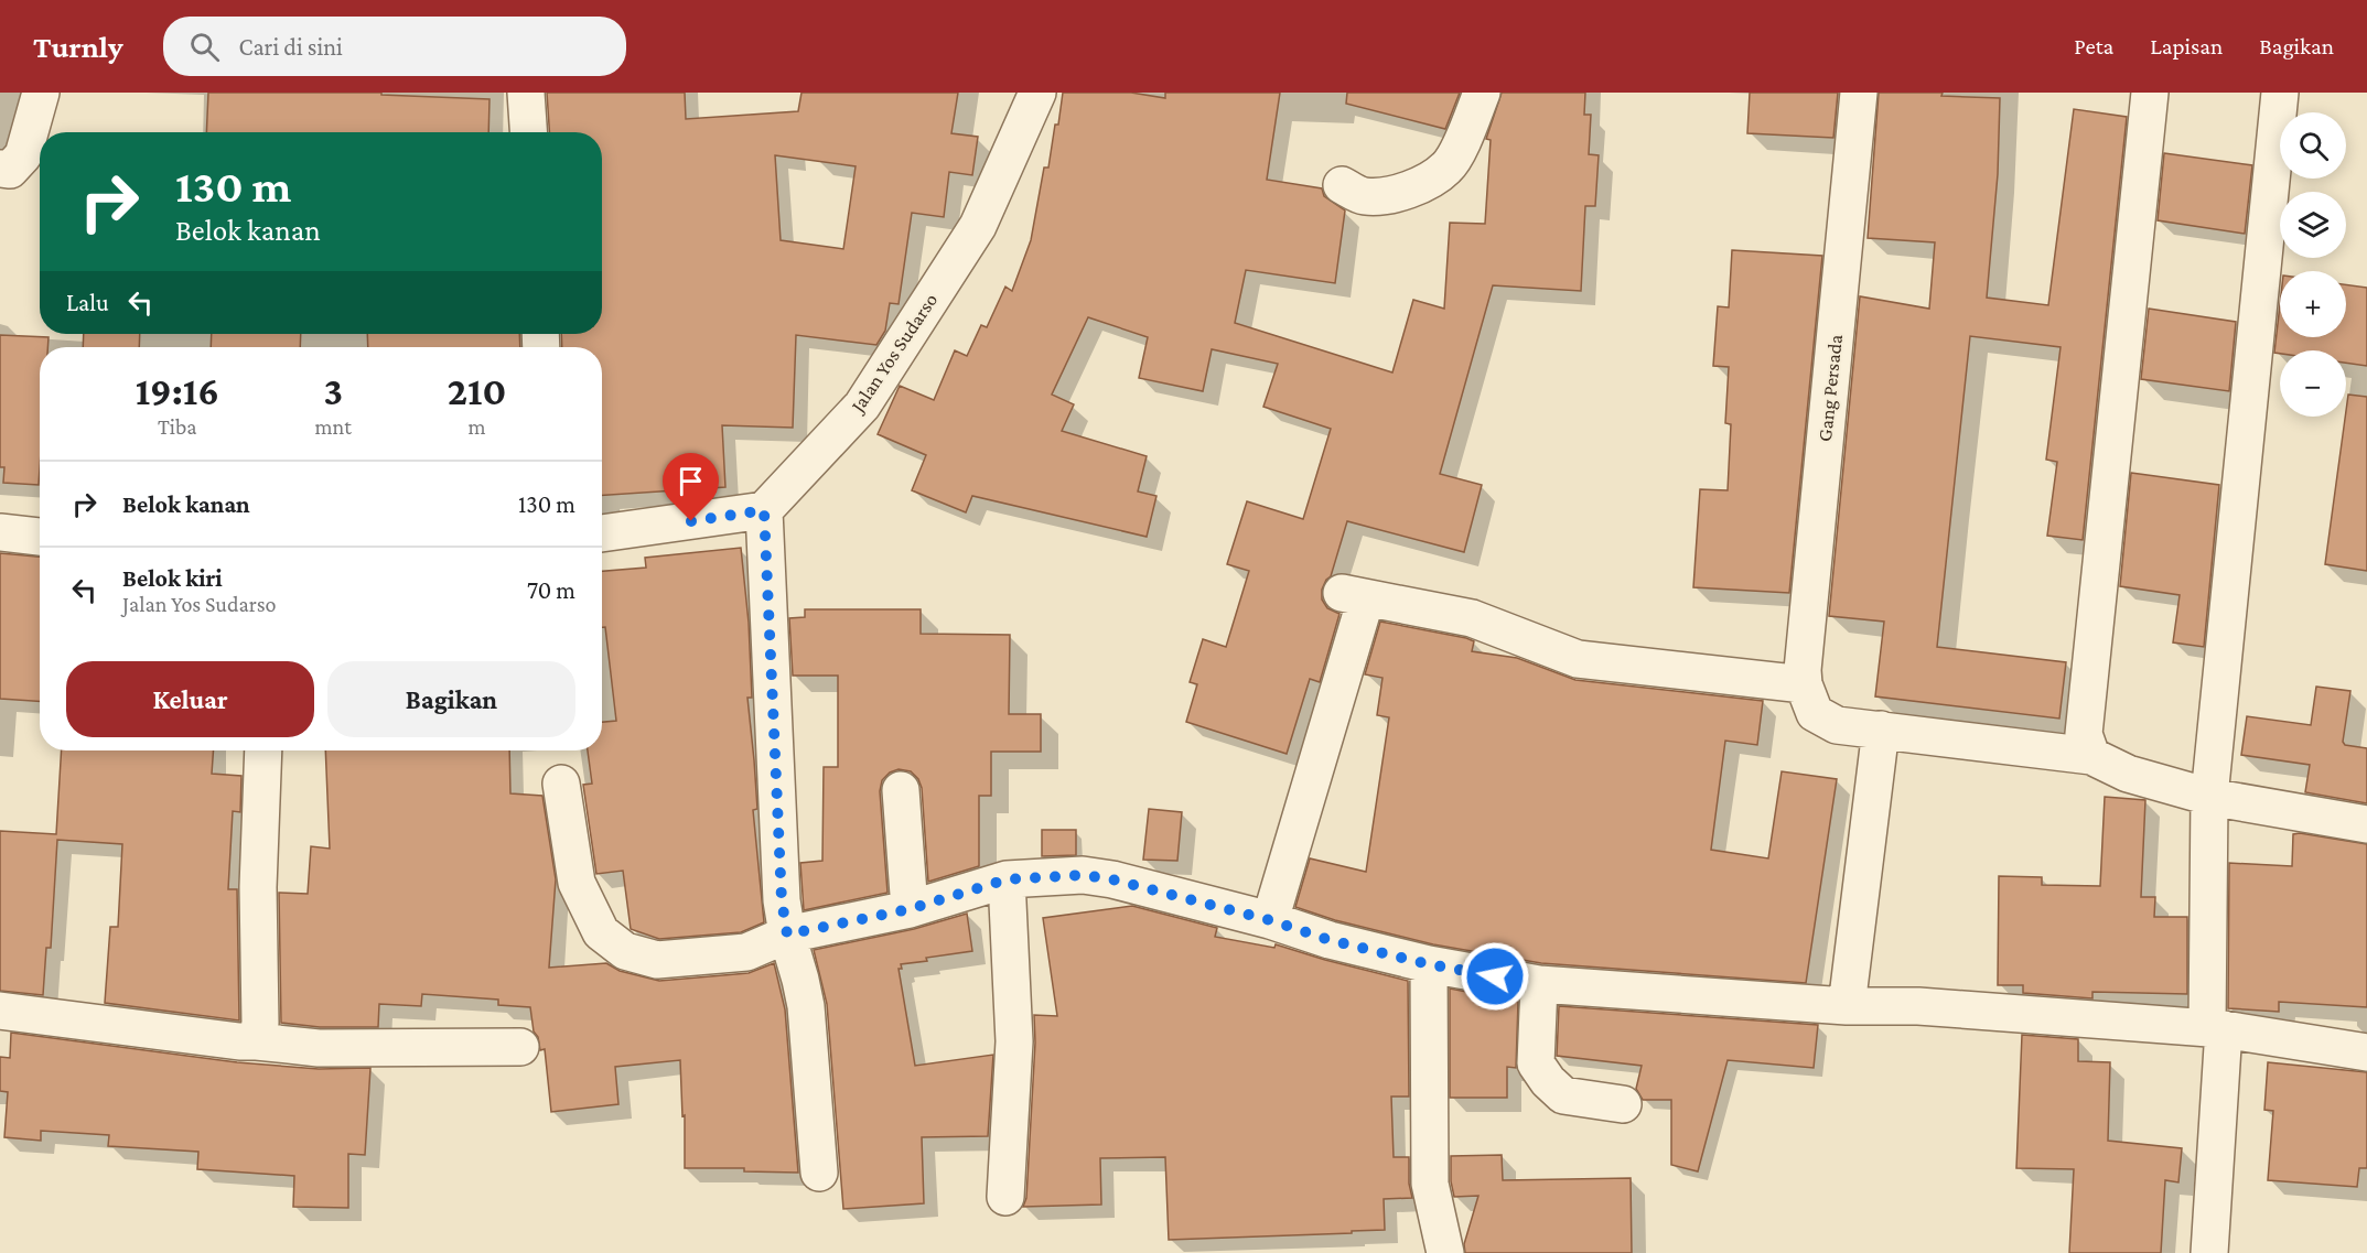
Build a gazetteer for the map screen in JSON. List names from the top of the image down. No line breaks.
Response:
{"streets":{"street":["Jalan Yos Sudarso","Gang Persada"]},"page":{"header":"Turnly","search":"Cari di sini","nav":["Peta","Lapisan","Bagikan"],"map_buttons":["+","−"],"turn":["130 m","Belok kanan"],"then":"Lalu","eta":["19:16","Tiba","3","mnt","210","m"],"list":[{"name":"Belok kanan","value":"130 m"},{"name":"Belok kiri","note":"Jalan Yos Sudarso","value":"70 m"}],"buttons":["Keluar","Bagikan"]}}
